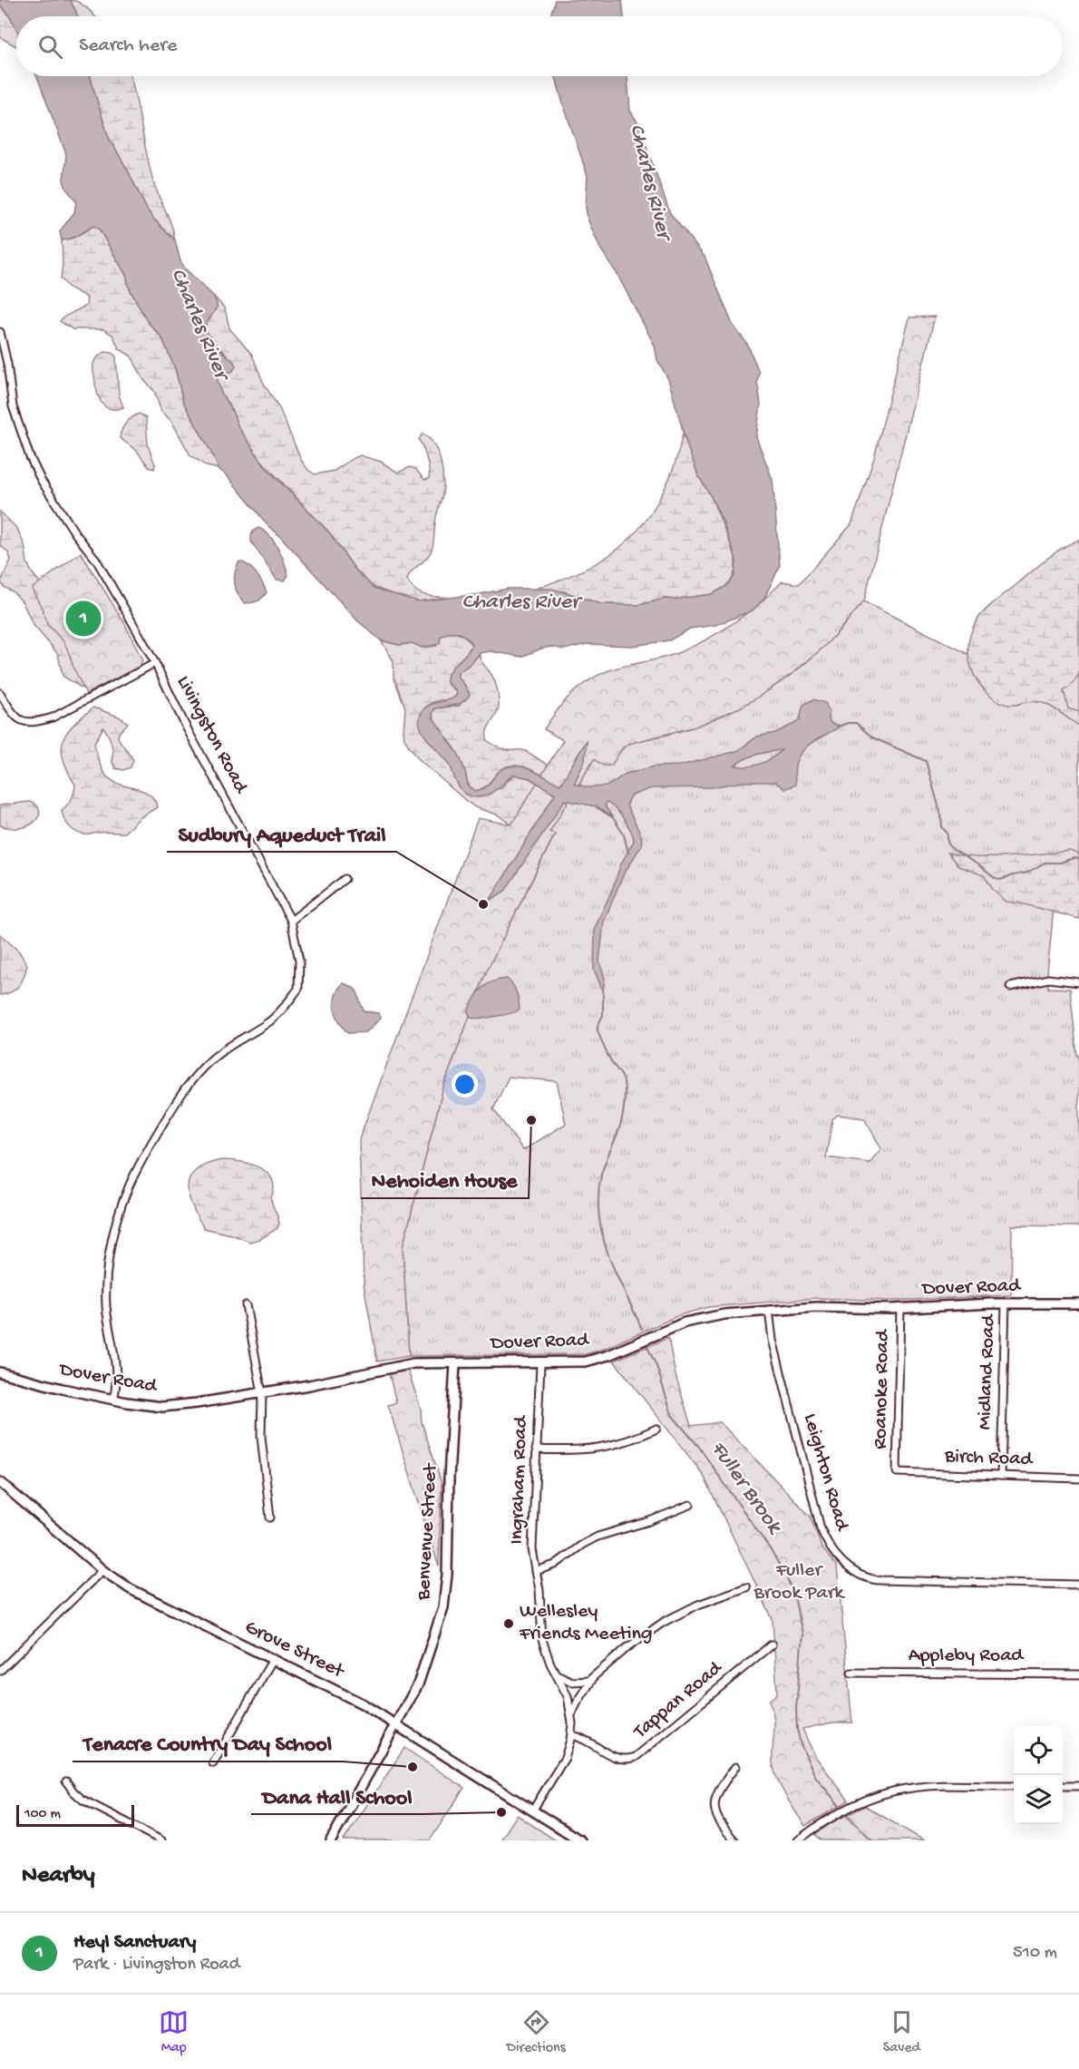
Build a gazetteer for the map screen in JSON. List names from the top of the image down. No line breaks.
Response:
{"streets":{"street":["Livingston Road","Dover Road","Midland Road","Roanoke Road","Birch Road","Leighton Road","Ingraham Road","Benvenue Street","Grove Street","Appleby Road","Tappan Road"]},"crossings":[["Livingston Road","Dover Road"],["Dover Road","Midland Road"],["Dover Road","Roanoke Road"],["Dover Road","Leighton Road"],["Dover Road","Ingraham Road"],["Dover Road","Benvenue Street"],["Midland Road","Birch Road"],["Roanoke Road","Birch Road"],["Ingraham Road","Grove Street"],["Ingraham Road","Tappan Road"],["Benvenue Street","Grove Street"]],"water":["Charles River","Fuller Brook"],"parks":["Fuller Brook Park"],"places":["Sudbury Aqueduct Trail","Nehoiden House","Wellesley Friends Meeting","Tenacre Country Day School","Dana Hall School"],"scale_bar":"100 m","page":{"search":"Search here","pins":"1","scale":"100 m","heading":"Nearby","list":[{"mark":"1","name":"Heyl Sanctuary","note":"Park · Livingston Road","value":"510 m"}],"nav":["Map","Directions","Saved"]}}
